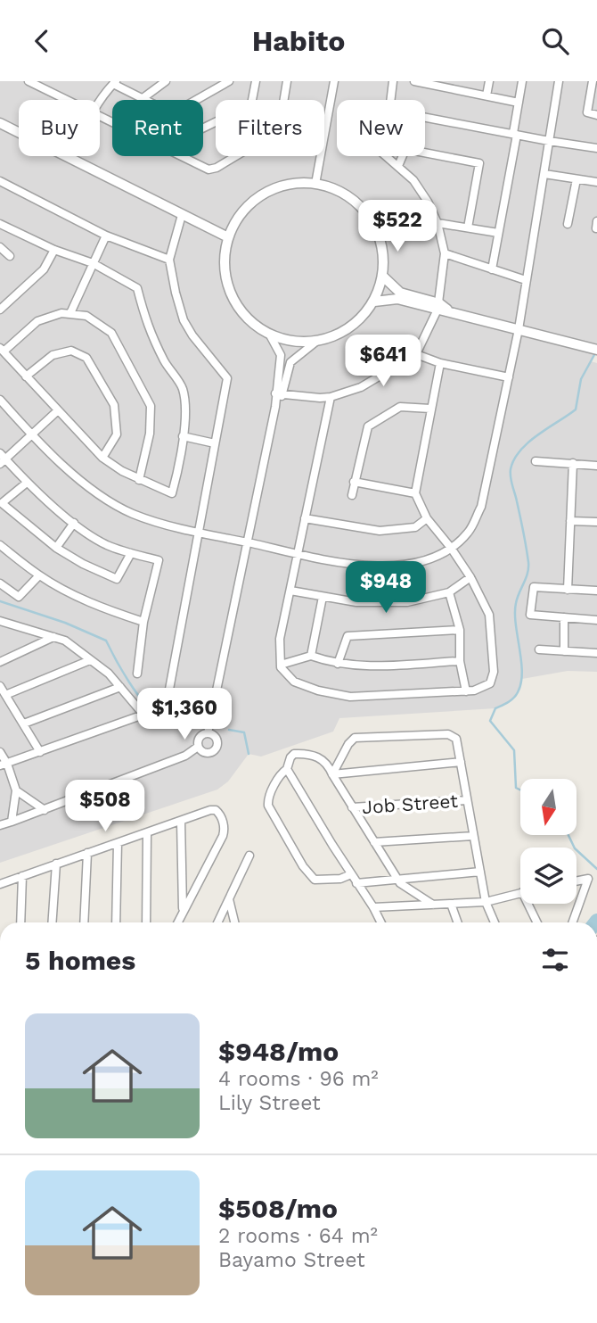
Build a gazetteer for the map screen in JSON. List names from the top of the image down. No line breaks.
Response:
{"streets":{"street":["Job Street"]},"north":"bottom","page":{"header":"Habito","chip":["Buy","Rent","Filters","New"],"price":["$522","$641","$948","$1,360","$508"],"heading":"5 homes","list":[{"name":"$948/mo","note":"4 rooms · 96 m² · Lily Street"},{"name":"$508/mo","note":"2 rooms · 64 m² · Bayamo Street"}]}}
